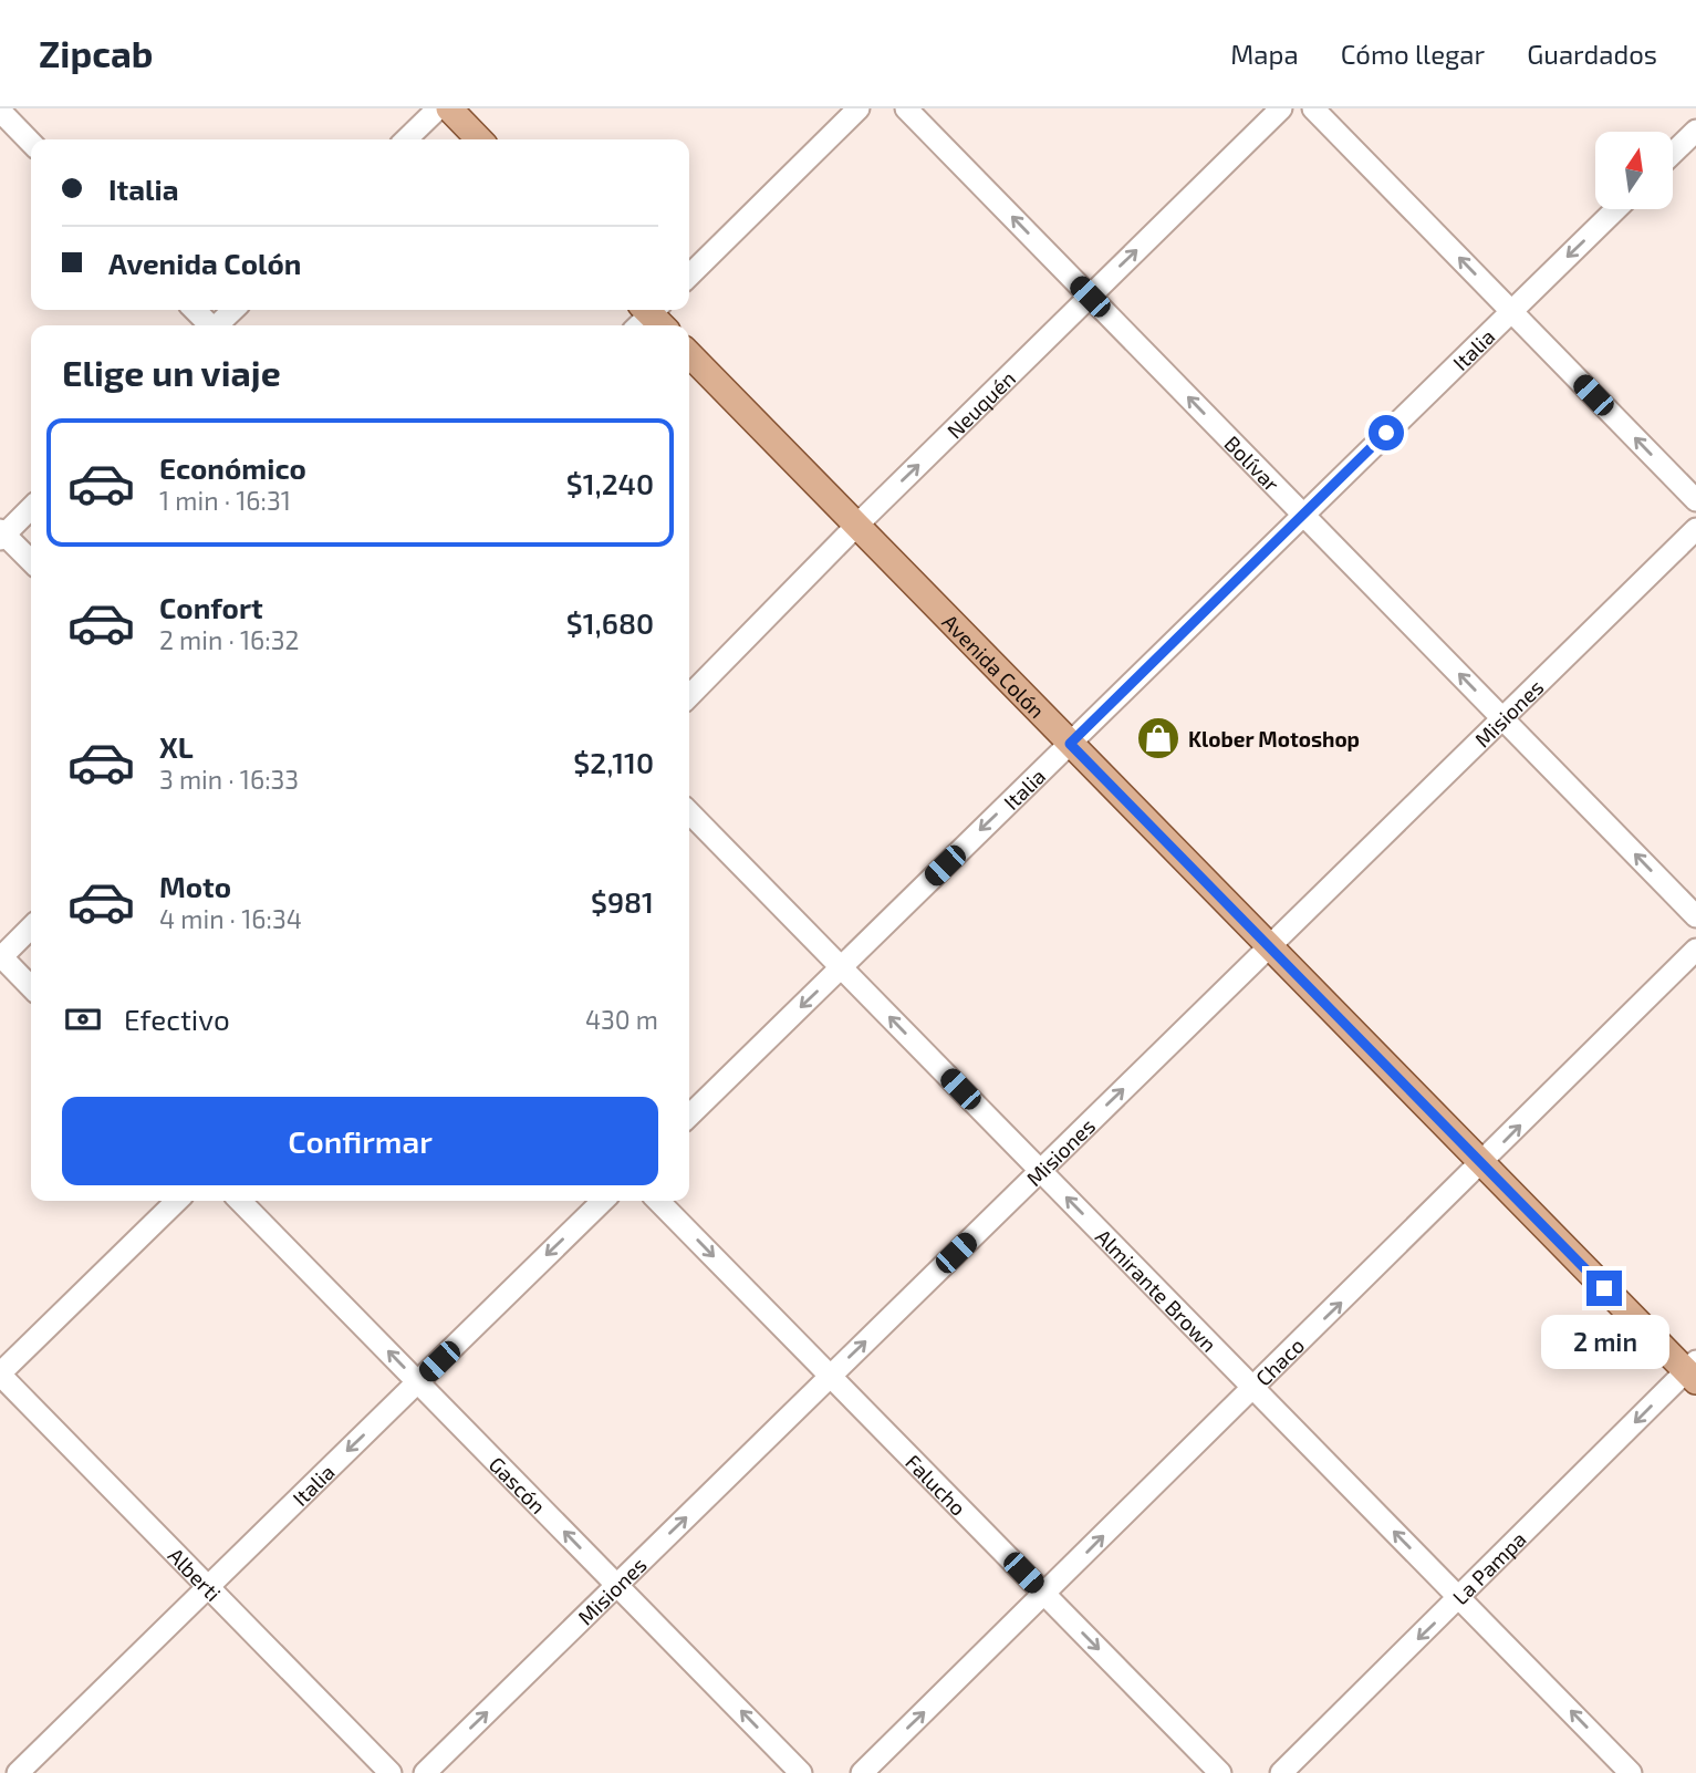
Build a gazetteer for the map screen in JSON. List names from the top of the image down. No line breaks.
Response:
{"streets":{"main road":["Avenida Colón"],"street":["Italia","Neuquén","Bolívar","Misiones","Almirante Brown","Chaco","Gascón","Falucho","La Pampa","Alberti"]},"crossings":[["Italia","Bolívar"],["Italia","Avenida Colón"],["Italia","Almirante Brown"],["Italia","Gascón"],["Italia","Alberti"],["Neuquén","Bolívar"],["Neuquén","Avenida Colón"],["Bolívar","Misiones"],["Avenida Colón","Misiones"],["Avenida Colón","Chaco"],["Avenida Colón","La Pampa"],["Misiones","Almirante Brown"],["Misiones","Gascón"],["Misiones","Falucho"],["Almirante Brown","Chaco"],["Almirante Brown","La Pampa"],["Chaco","Falucho"]],"one_way":["Italia","Neuquén","Bolívar","Misiones","Almirante Brown","Chaco","Gascón","Falucho","La Pampa"],"places":{"shop":["Klober Motoshop"]},"north":"top","page":{"header":"Zipcab","nav":["Mapa","Cómo llegar","Guardados"],"banner":["Italia","Avenida Colón"],"heading":"Elige un viaje","list":[{"name":"Económico","note":"1 min · 16:31","value":"$1,240"},{"name":"Confort","note":"2 min · 16:32","value":"$1,680"},{"name":"XL","note":"3 min · 16:33","value":"$2,110"},{"name":"Moto","note":"4 min · 16:34","value":"$981"}],"pay":["Efectivo","430 m"],"buttons":"Confirmar","bubble":"2 min"}}
